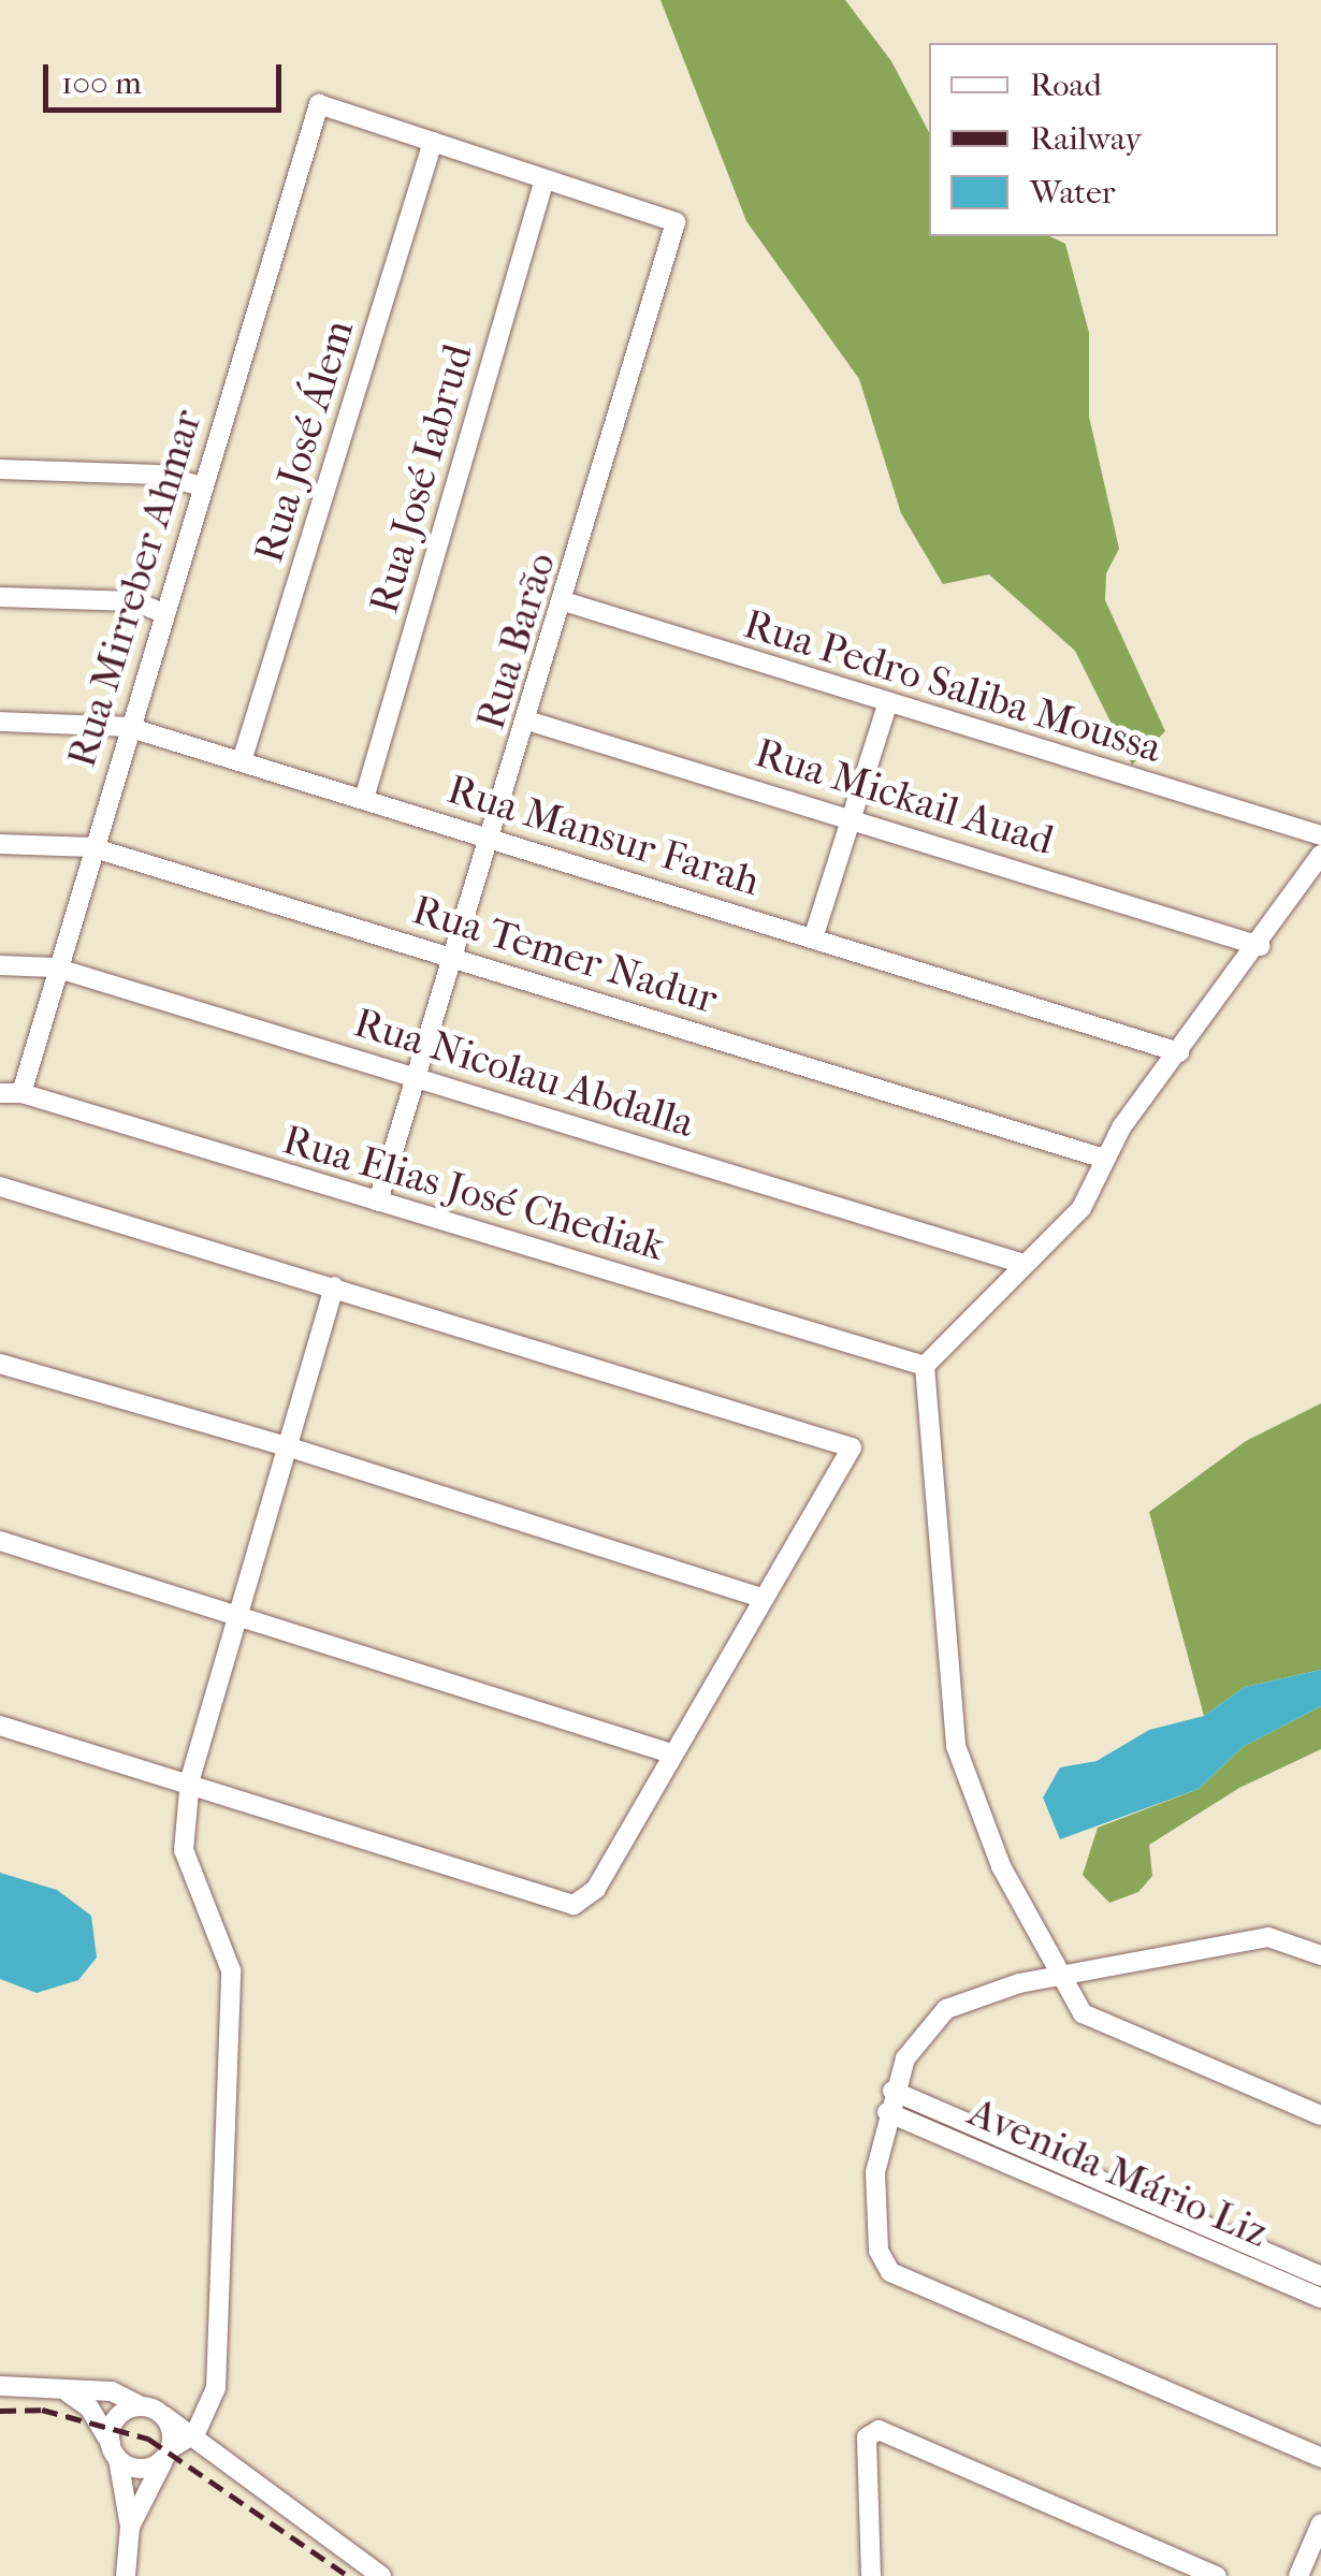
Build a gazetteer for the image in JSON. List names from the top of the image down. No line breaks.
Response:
{"streets":{"street":["Rua José Álem","Rua José Iabrud","Rua Mirreber Ahmar","Rua Barão","Rua Pedro Saliba Moussa","Rua Mickail Auad","Rua Mansur Farah","Rua Temer Nadur","Rua Nicolau Abdalla","Rua Elias José Chediak","Avenida Mário Liz"]},"crossings":[["Rua José Álem","Rua Mirreber Ahmar"],["Rua José Álem","Rua Mansur Farah"],["Rua José Iabrud","Rua Barão"],["Rua José Iabrud","Rua Mansur Farah"],["Rua Mirreber Ahmar","Rua Mansur Farah"],["Rua Mirreber Ahmar","Rua Temer Nadur"],["Rua Mirreber Ahmar","Rua Nicolau Abdalla"],["Rua Mirreber Ahmar","Rua Elias José Chediak"],["Rua Barão","Rua Pedro Saliba Moussa"],["Rua Barão","Rua Mickail Auad"],["Rua Barão","Rua Mansur Farah"],["Rua Barão","Rua Temer Nadur"],["Rua Barão","Rua Nicolau Abdalla"],["Rua Barão","Rua Elias José Chediak"]],"legend":["Road","Railway","Water"],"scale_bar":"100 m"}
